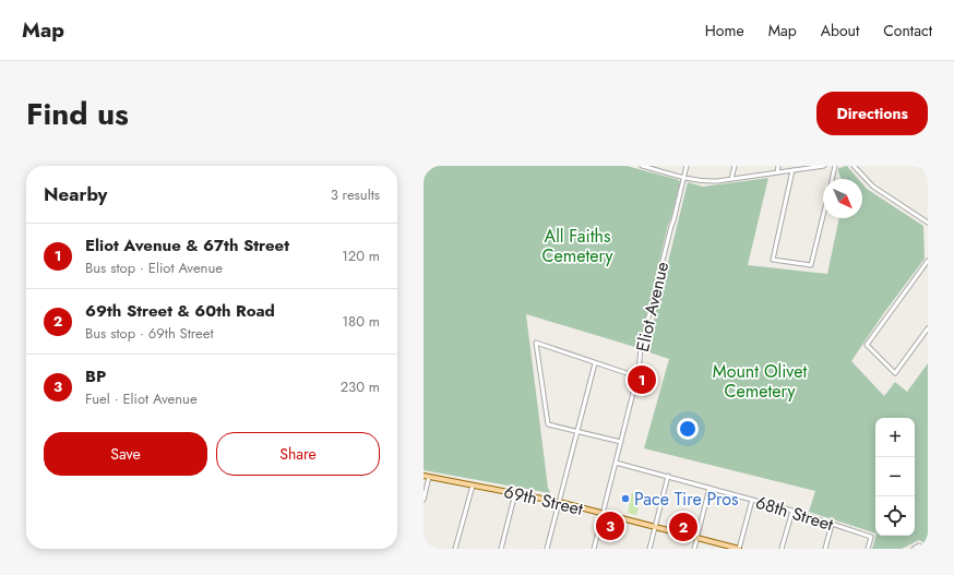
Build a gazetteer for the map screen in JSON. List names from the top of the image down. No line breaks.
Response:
{"streets":{"main road":["69th Street"],"street":["Eliot Avenue","68th Street"]},"crossings":[["Eliot Avenue","69th Street"],["Eliot Avenue","68th Street"]],"parks":["All Faiths Cemetery","Mount Olivet Cemetery"],"places":["Pace Tire Pros"],"north":"bottom right","page":{"header":"Map","nav":["Home","Map","About","Contact"],"title":"Find us","buttons":["Directions",["Save","Share"]],"heading":["Nearby","3 results"],"list":[{"mark":"1","name":"Eliot Avenue & 67th Street","note":"Bus stop · Eliot Avenue","value":"120 m"},{"mark":"2","name":"69th Street & 60th Road","note":"Bus stop · 69th Street","value":"180 m"},{"mark":"3","name":"BP","note":"Fuel · Eliot Avenue","value":"230 m"}],"pins":["1","3","2"],"map_buttons":["+","−"]}}
